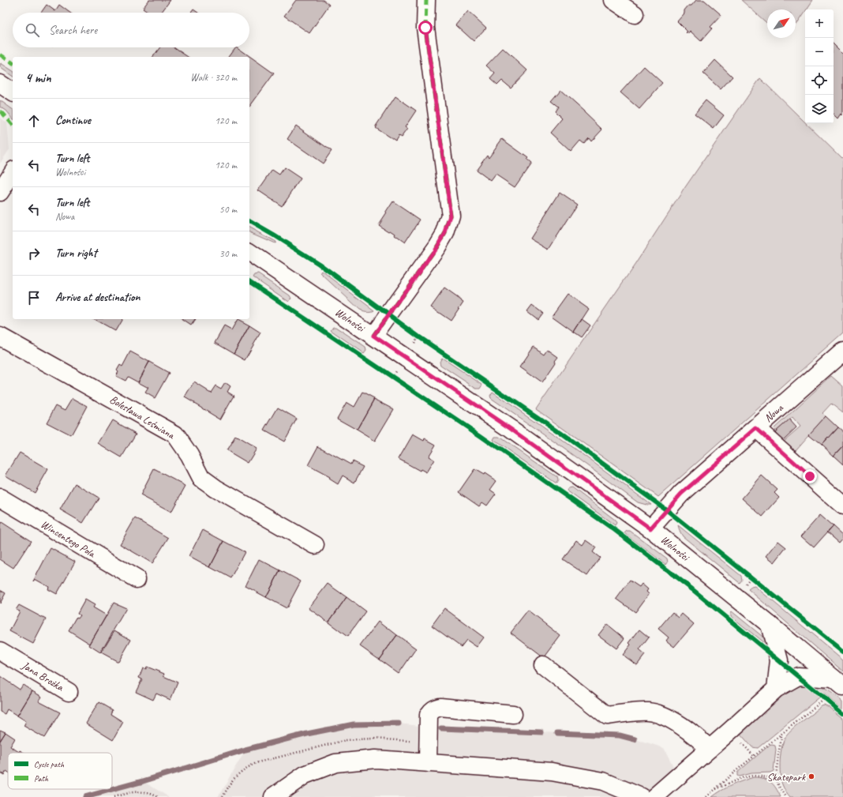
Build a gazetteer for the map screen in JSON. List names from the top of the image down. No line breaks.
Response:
{"streets":{"street":["Wolności","Nowa","Bolesława Leśmiana","Wincentego Pola","Jana Brożka"]},"crossings":[["Wolności","Nowa"]],"places":["Skatepark"],"legend":["Cycle path","Path"],"north":"top right","page":{"map_buttons":["+","−"],"search":"Search here","heading":["4 min","Walk · 320 m"],"list":[["Continue","120 m"],["Turn left","Wolności","120 m"],["Turn left","Nowa","50 m"],["Turn right","30 m"],"Arrive at destination"]}}
